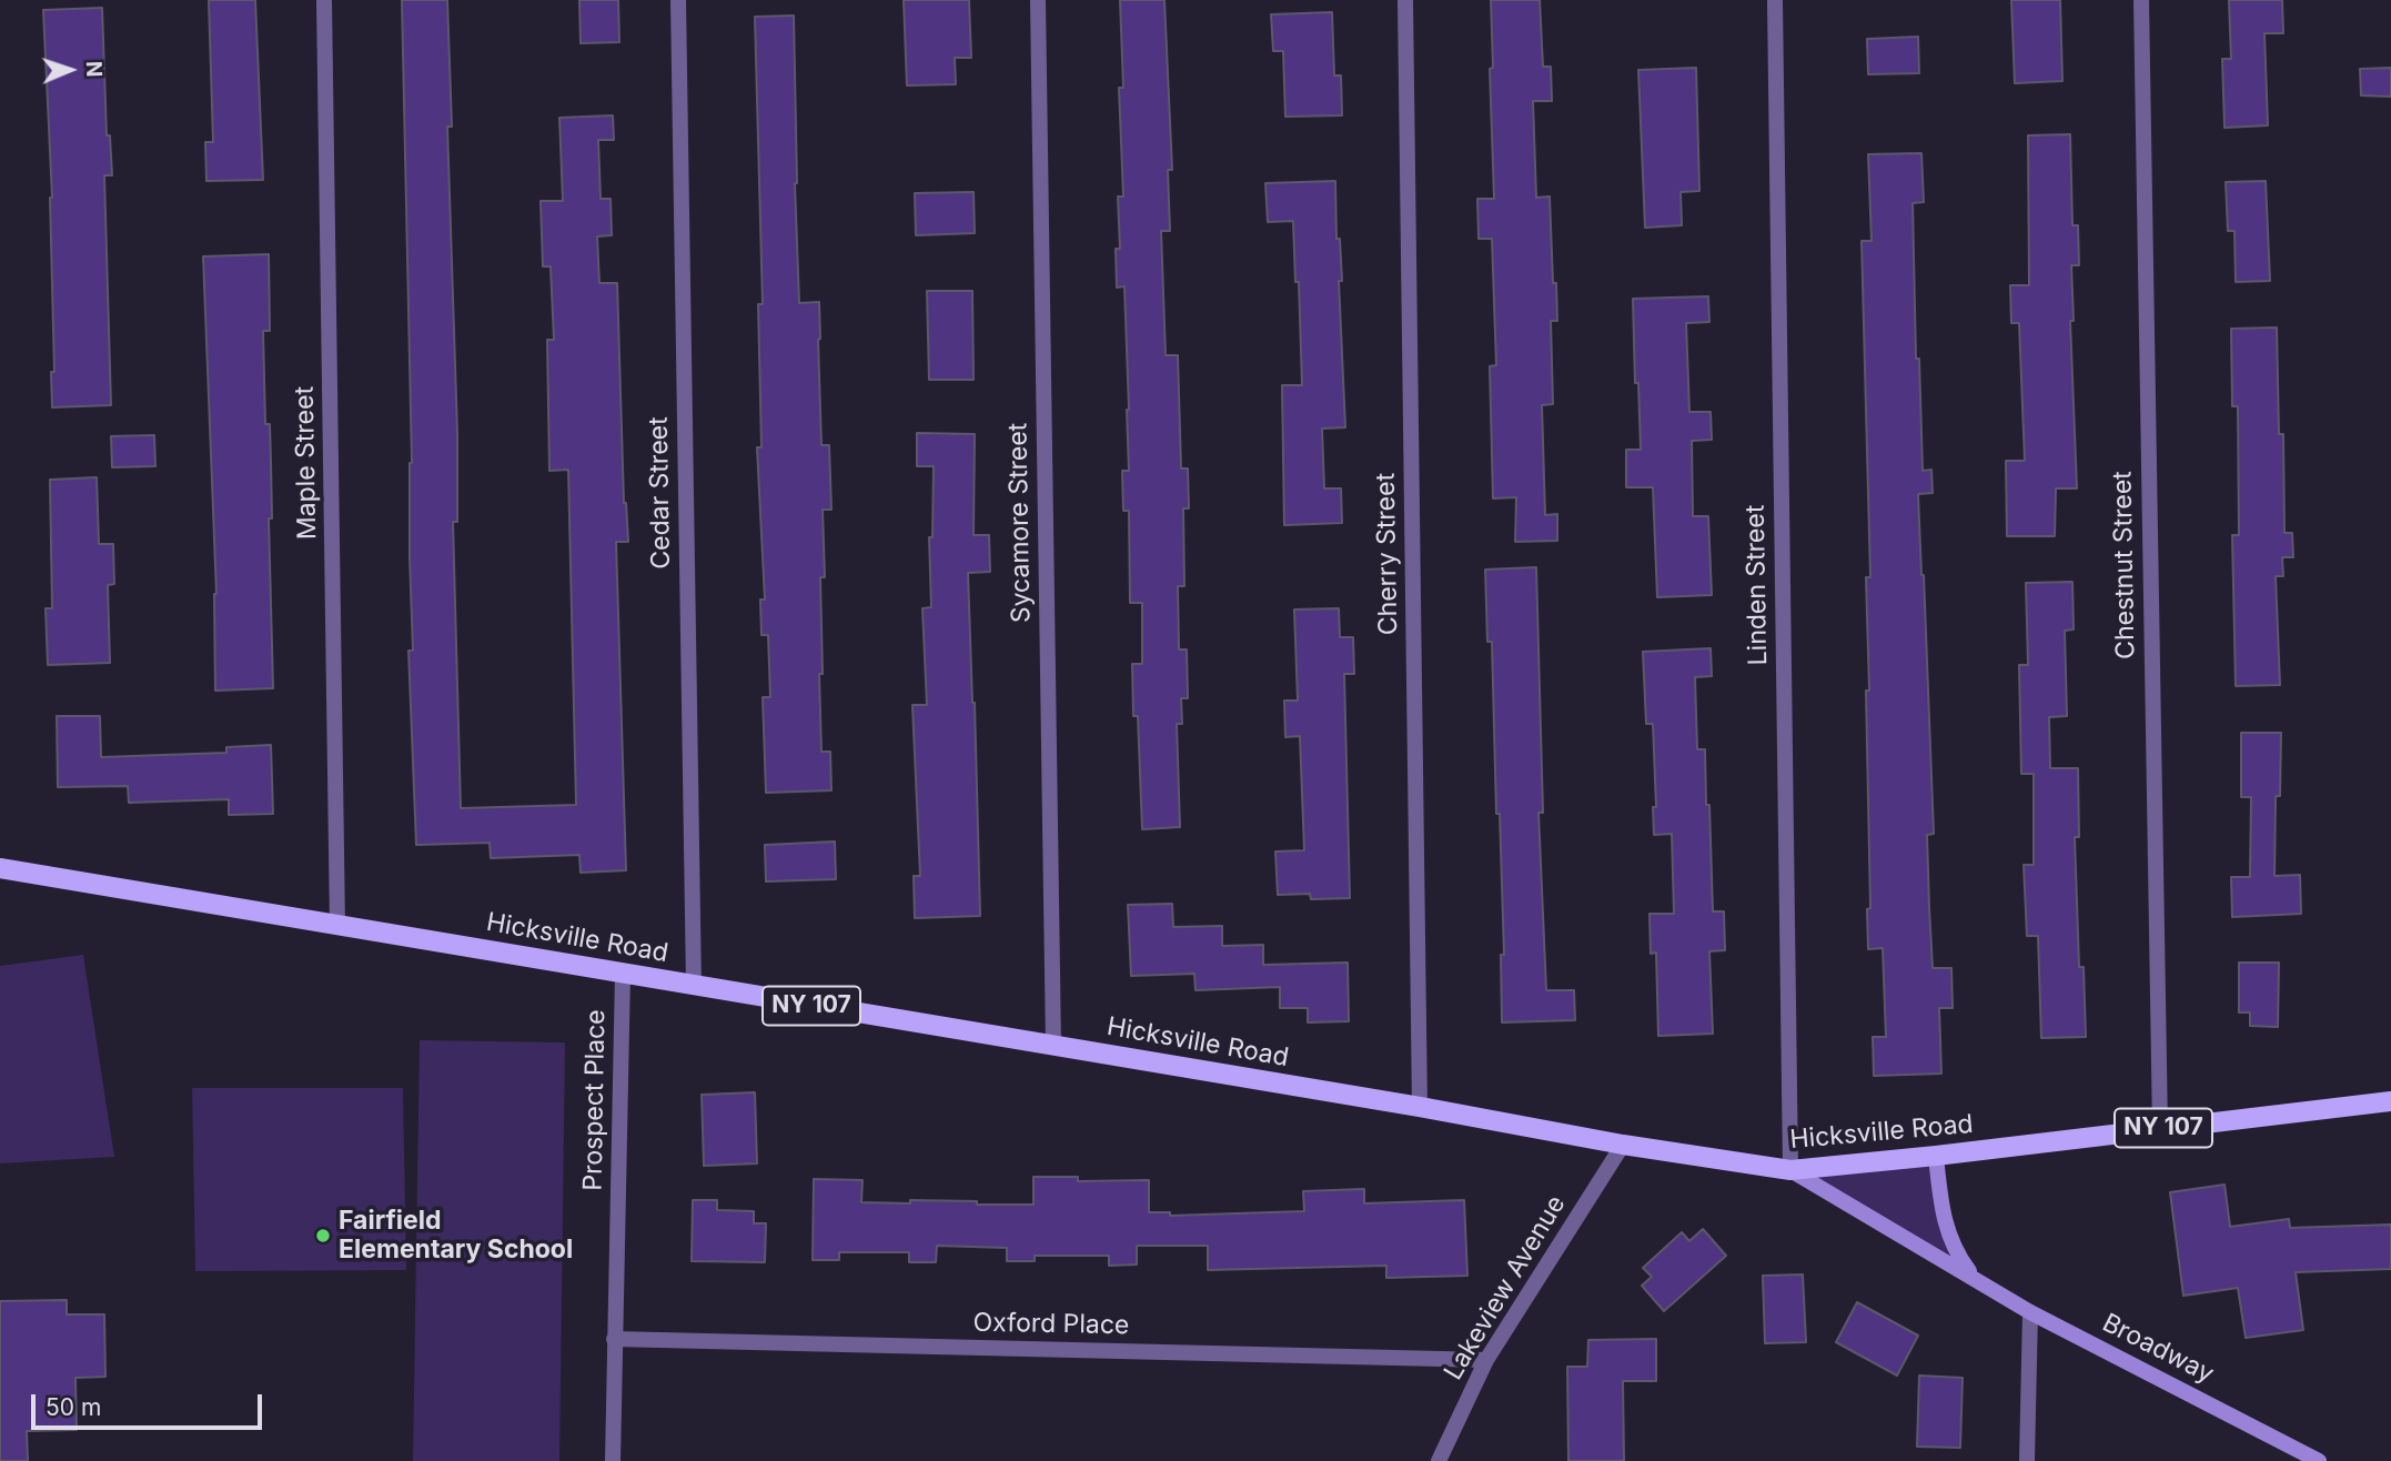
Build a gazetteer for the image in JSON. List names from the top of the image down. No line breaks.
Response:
{"streets":{"main road":["Hicksville Road","NY 107","Broadway"],"street":["Maple Street","Cedar Street","Sycamore Street","Cherry Street","Chestnut Street","Linden Street","Prospect Place","Lakeview Avenue","Oxford Place"]},"crossings":[["Maple Street","Hicksville Road"],["Cedar Street","Hicksville Road"],["Sycamore Street","Hicksville Road"],["Cherry Street","Hicksville Road"],["Chestnut Street","Hicksville Road"],["Linden Street","Hicksville Road"],["Linden Street","Broadway"],["Hicksville Road","Prospect Place"],["Hicksville Road","Lakeview Avenue"],["Hicksville Road","Broadway"],["Prospect Place","Oxford Place"],["Lakeview Avenue","Oxford Place"]],"places":["Fairfield Elementary School"],"scale_bar":"50 m","north":"right"}
